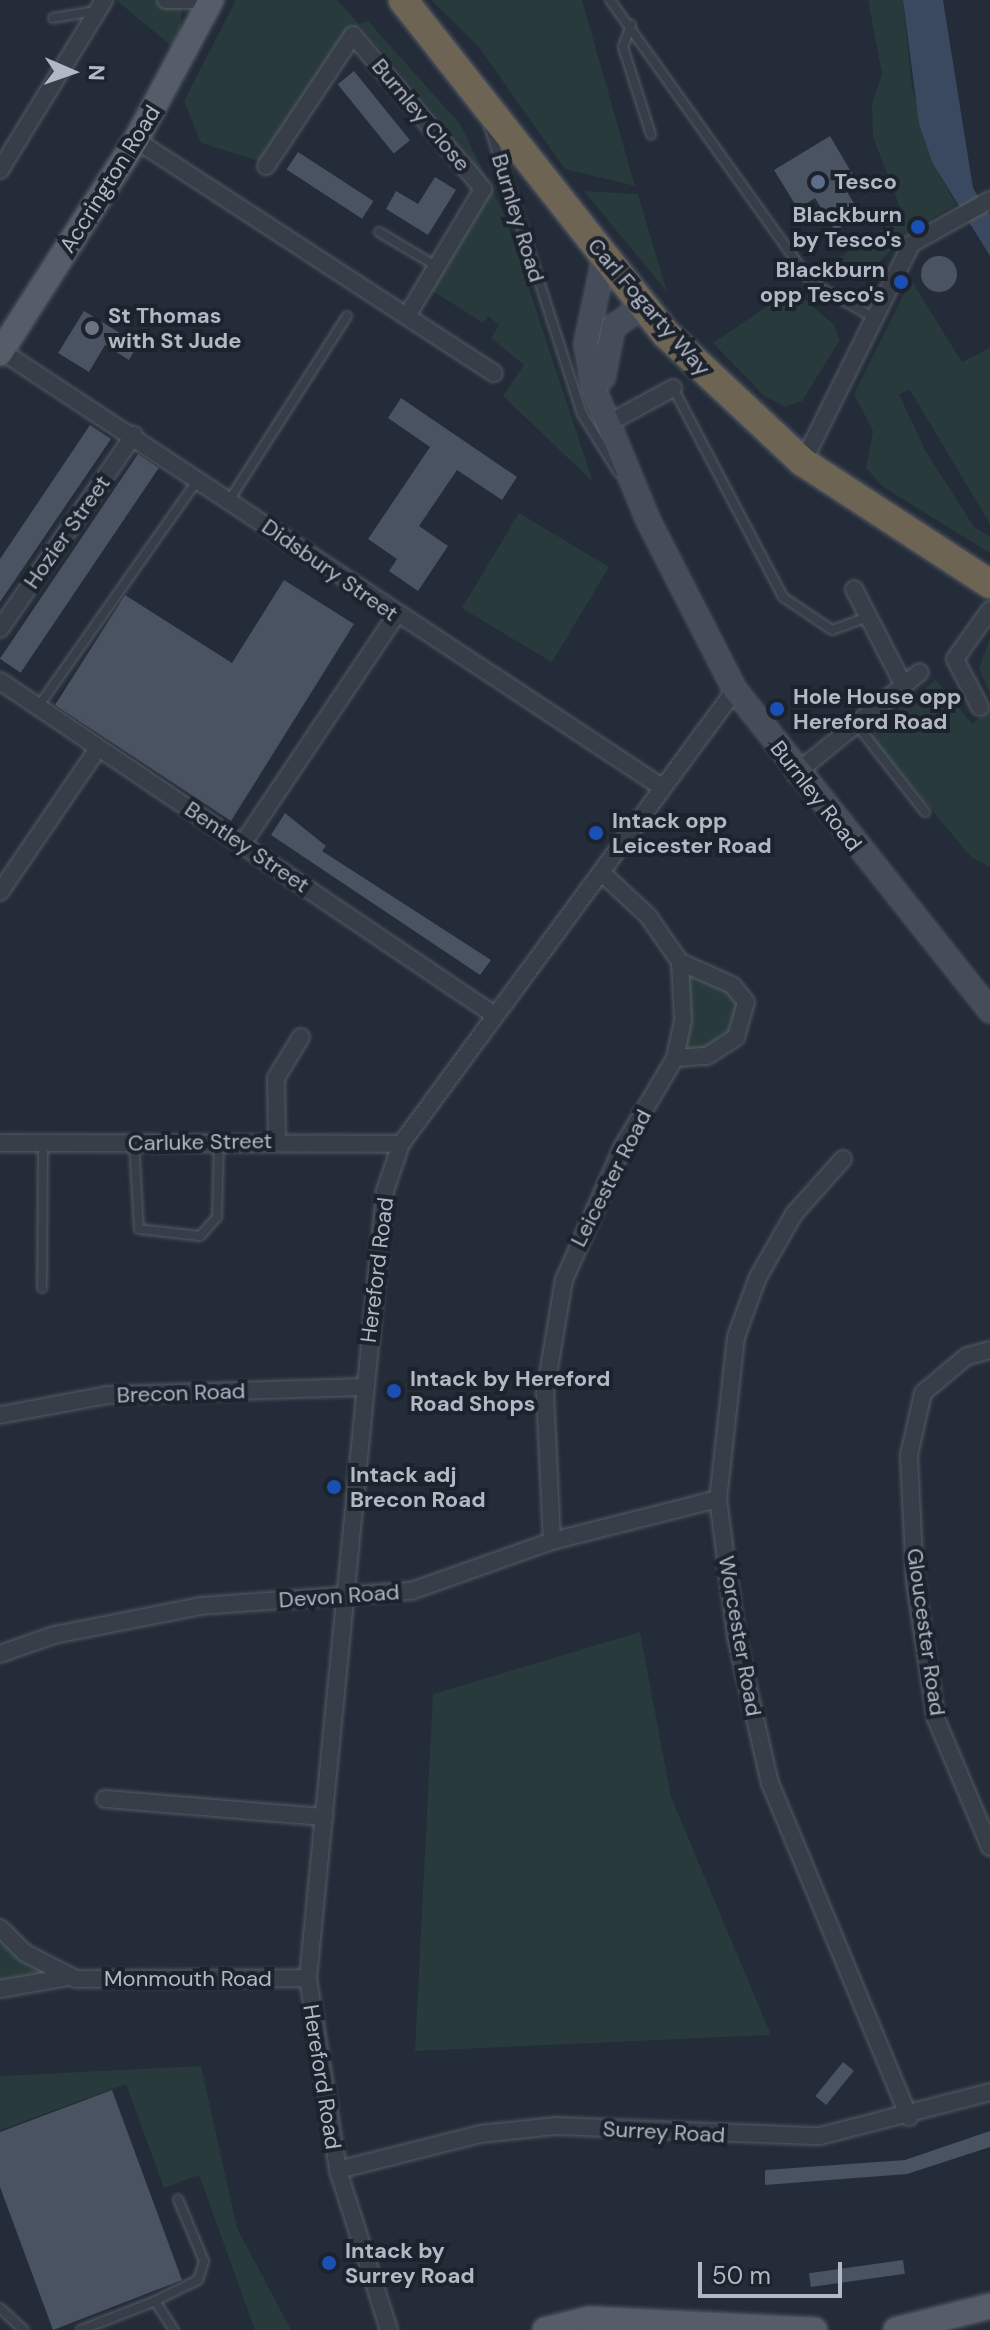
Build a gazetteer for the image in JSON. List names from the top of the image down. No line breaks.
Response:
{"streets":{"highway":["Carl Fogarty Way"],"main road":["Accrington Road"],"street":["Burnley Close","Burnley Road","Hozier Street","Didsbury Street","Bentley Street","Carluke Street","Leicester Road","Hereford Road","Brecon Road","Devon Road","Gloucester Road","Worcester Road","Monmouth Road","Surrey Road"]},"crossings":[["Accrington Road","Didsbury Street"],["Burnley Road","Carl Fogarty Way"],["Burnley Road","Hereford Road"],["Hozier Street","Didsbury Street"],["Didsbury Street","Hereford Road"],["Bentley Street","Hereford Road"],["Carluke Street","Hereford Road"],["Leicester Road","Devon Road"],["Hereford Road","Brecon Road"],["Hereford Road","Devon Road"],["Hereford Road","Monmouth Road"],["Hereford Road","Surrey Road"],["Devon Road","Worcester Road"],["Worcester Road","Surrey Road"]],"places":["Tesco","Blackburn by Tesco's","Blackburn opp Tesco's","St Thomas with St Jude","Hole House opp Hereford Road","Intack opp Leicester Road","Intack by Hereford Road Shops","Intack adj Brecon Road","Intack by Surrey Road"],"scale_bar":"50 m","north":"right"}
